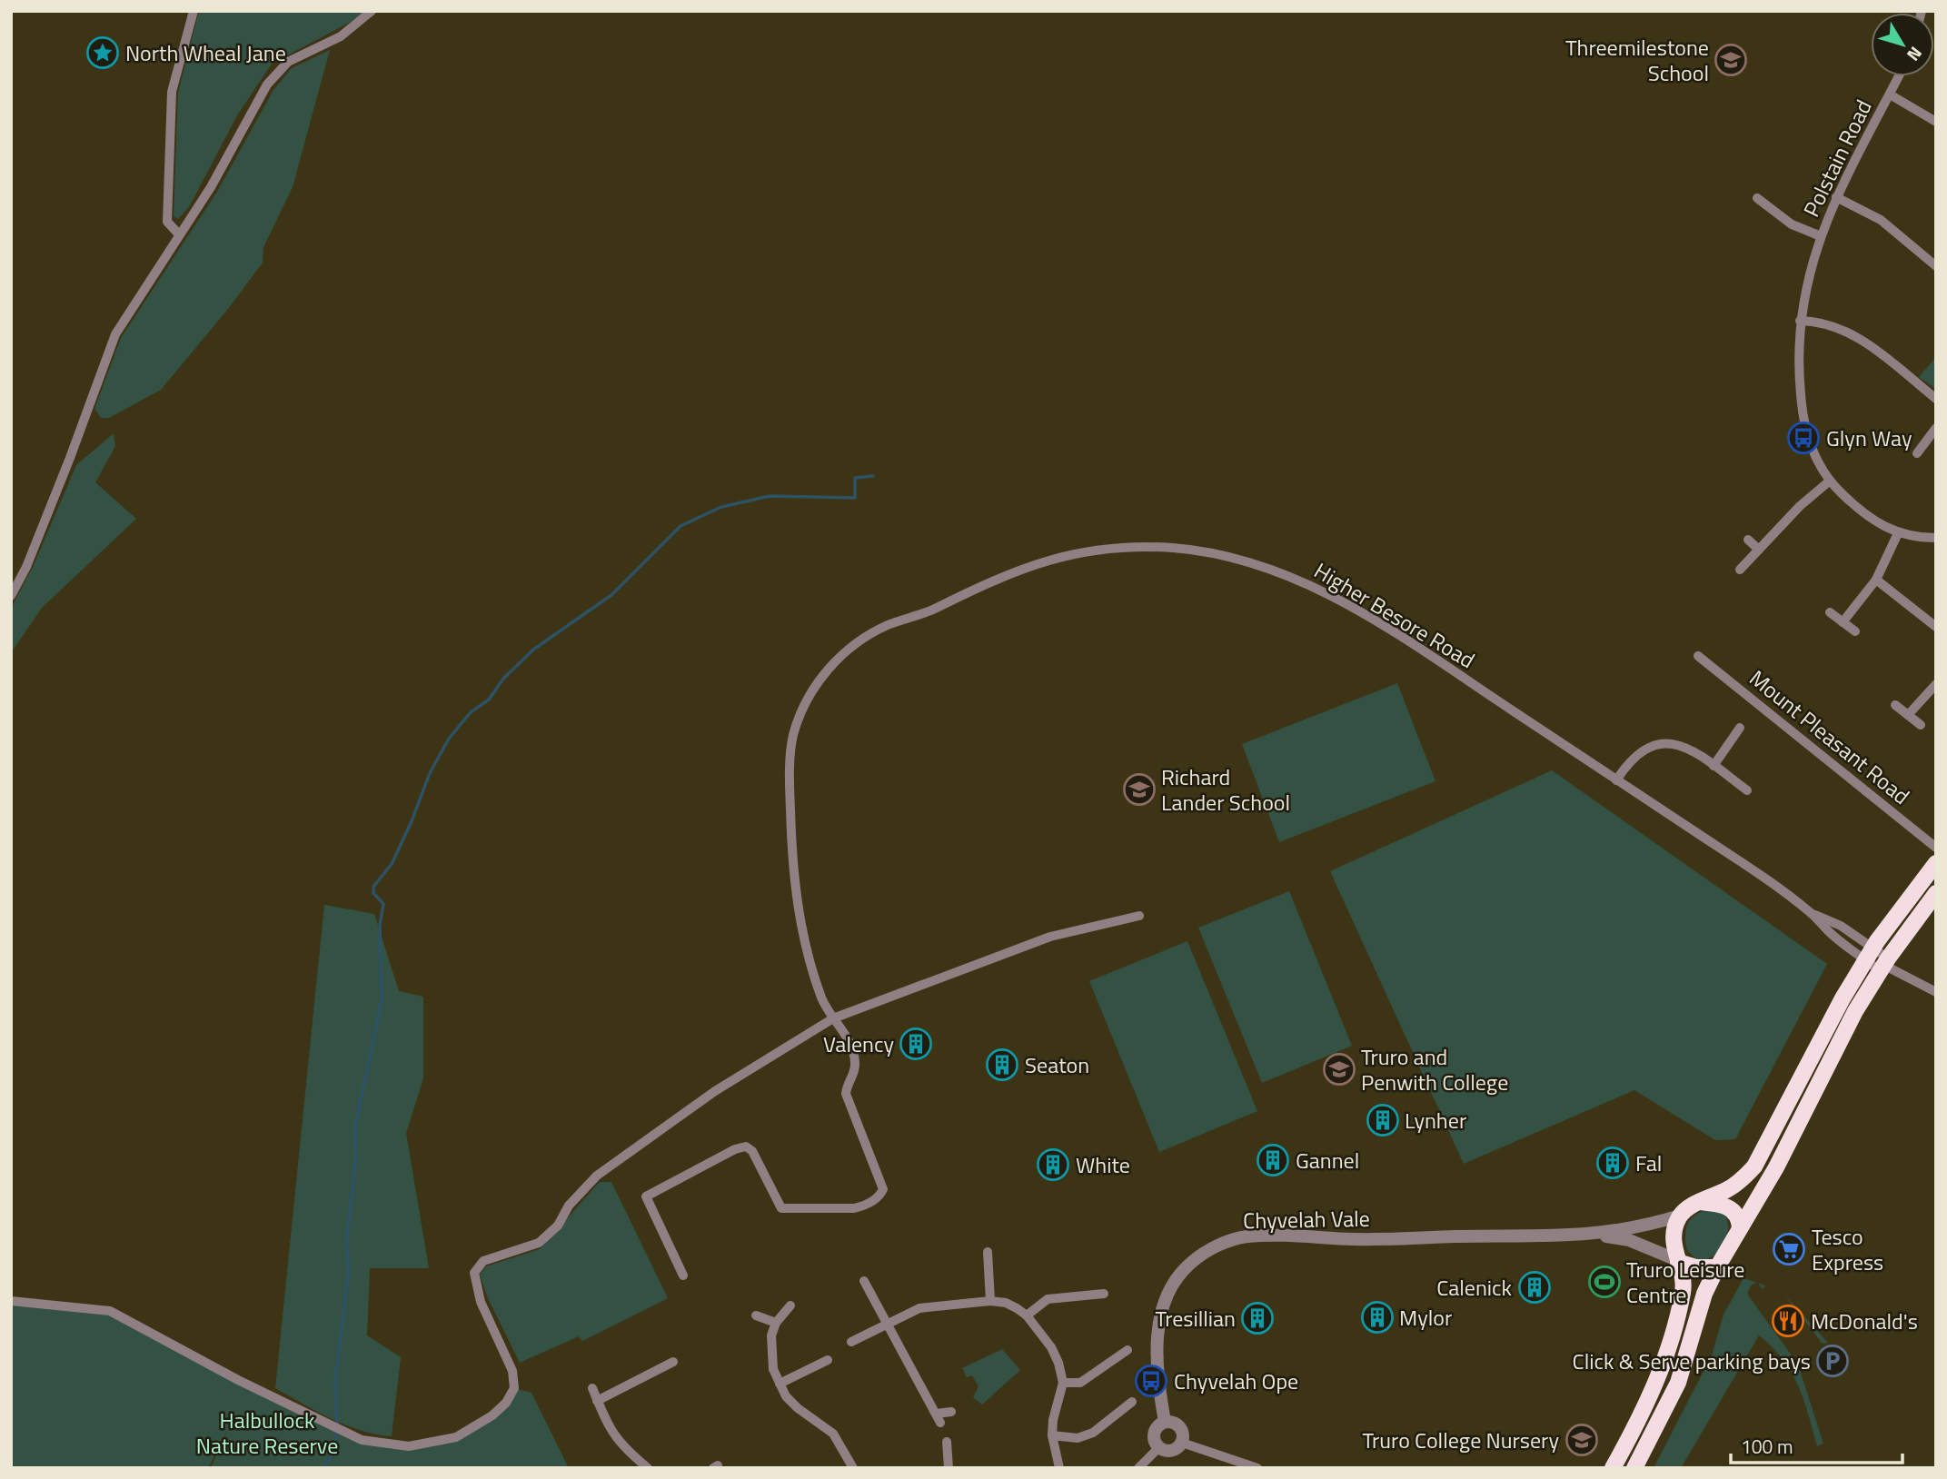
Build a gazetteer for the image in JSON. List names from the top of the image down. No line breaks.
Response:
{"streets":{"street":["Polstain Road","Higher Besore Road","Mount Pleasant Road","Chyvelah Vale"]},"parks":["Halbullock Nature Reserve"],"places":{"place":["North Wheal Jane"],"school or university":["Threemilestone School","Richard Lander School","Truro and Penwith College","Truro College Nursery"],"bus stop":["Glyn Way","Chyvelah Ope"],"building":["Valency","Seaton","Lynher","Gannel","Fal","White","Calenick","Mylor","Tresillian"],"supermarket":["Tesco Express"],"sports":["Truro Leisure Centre"],"restaurant":["McDonald's"],"parking":["Click & Serve parking bays"]},"scale_bar":"100 m","north":"bottom right"}
